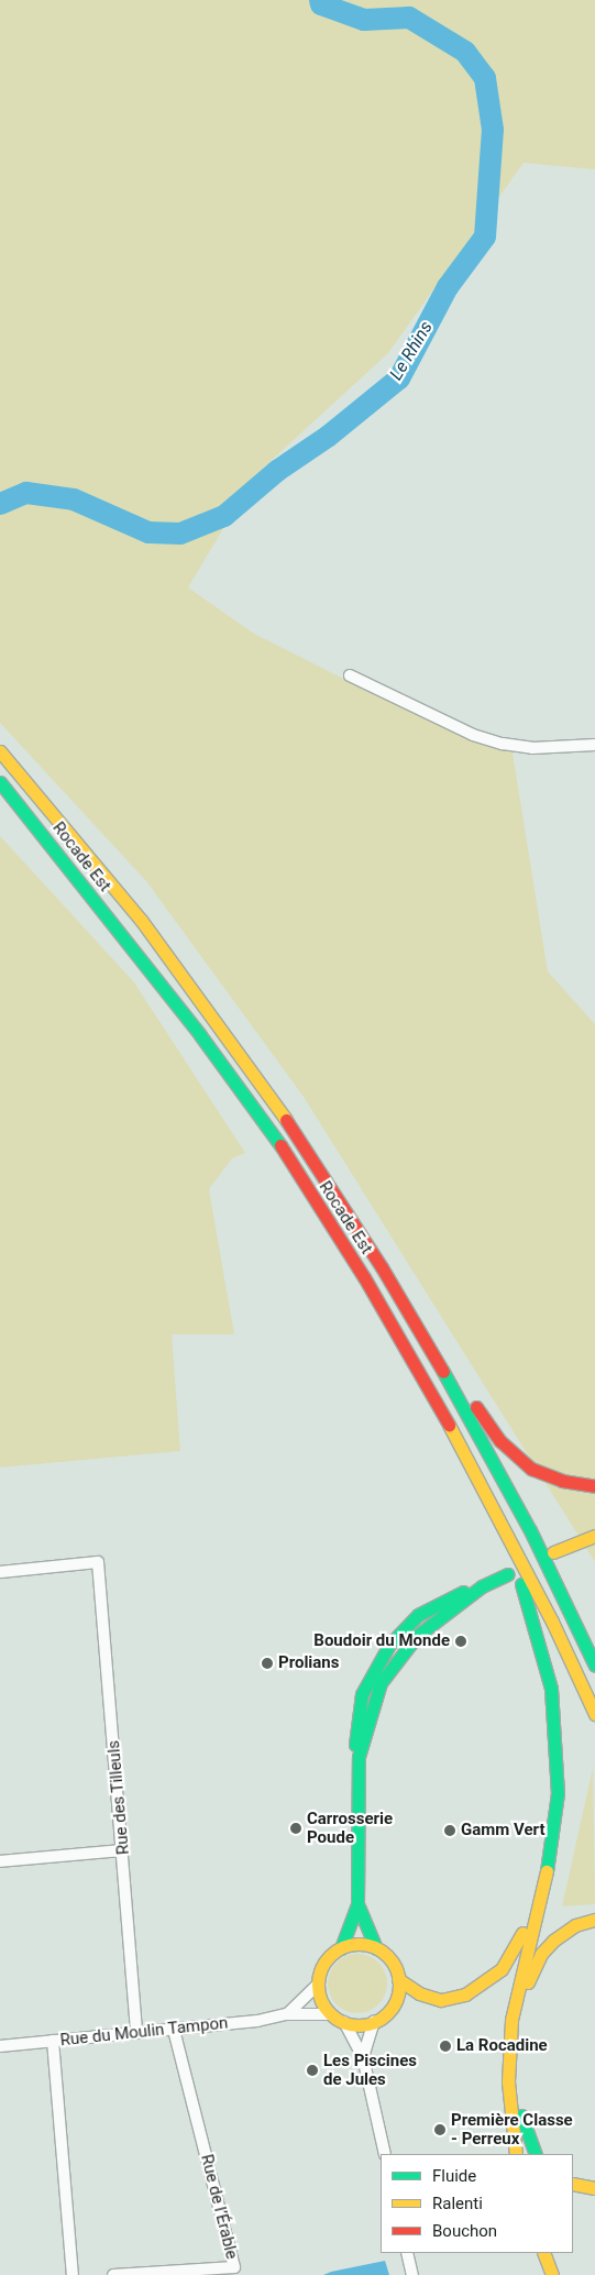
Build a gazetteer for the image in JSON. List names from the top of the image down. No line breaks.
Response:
{"streets":{"main road":["Rocade Est"],"street":["Rue des Tilleuls","Rue du Moulin Tampon","Rue de l’Érable"]},"crossings":[["Rue des Tilleuls","Rue du Moulin Tampon"],["Rue du Moulin Tampon","Rue de l’Érable"]],"water":["Le Rhins"],"places":["Boudoir du Monde","Prolians","Carrosserie Poude","Gamm Vert","La Rocadine","Les Piscines de Jules","Première Classe - Perreux"],"legend":["Fluide","Ralenti","Bouchon"]}
